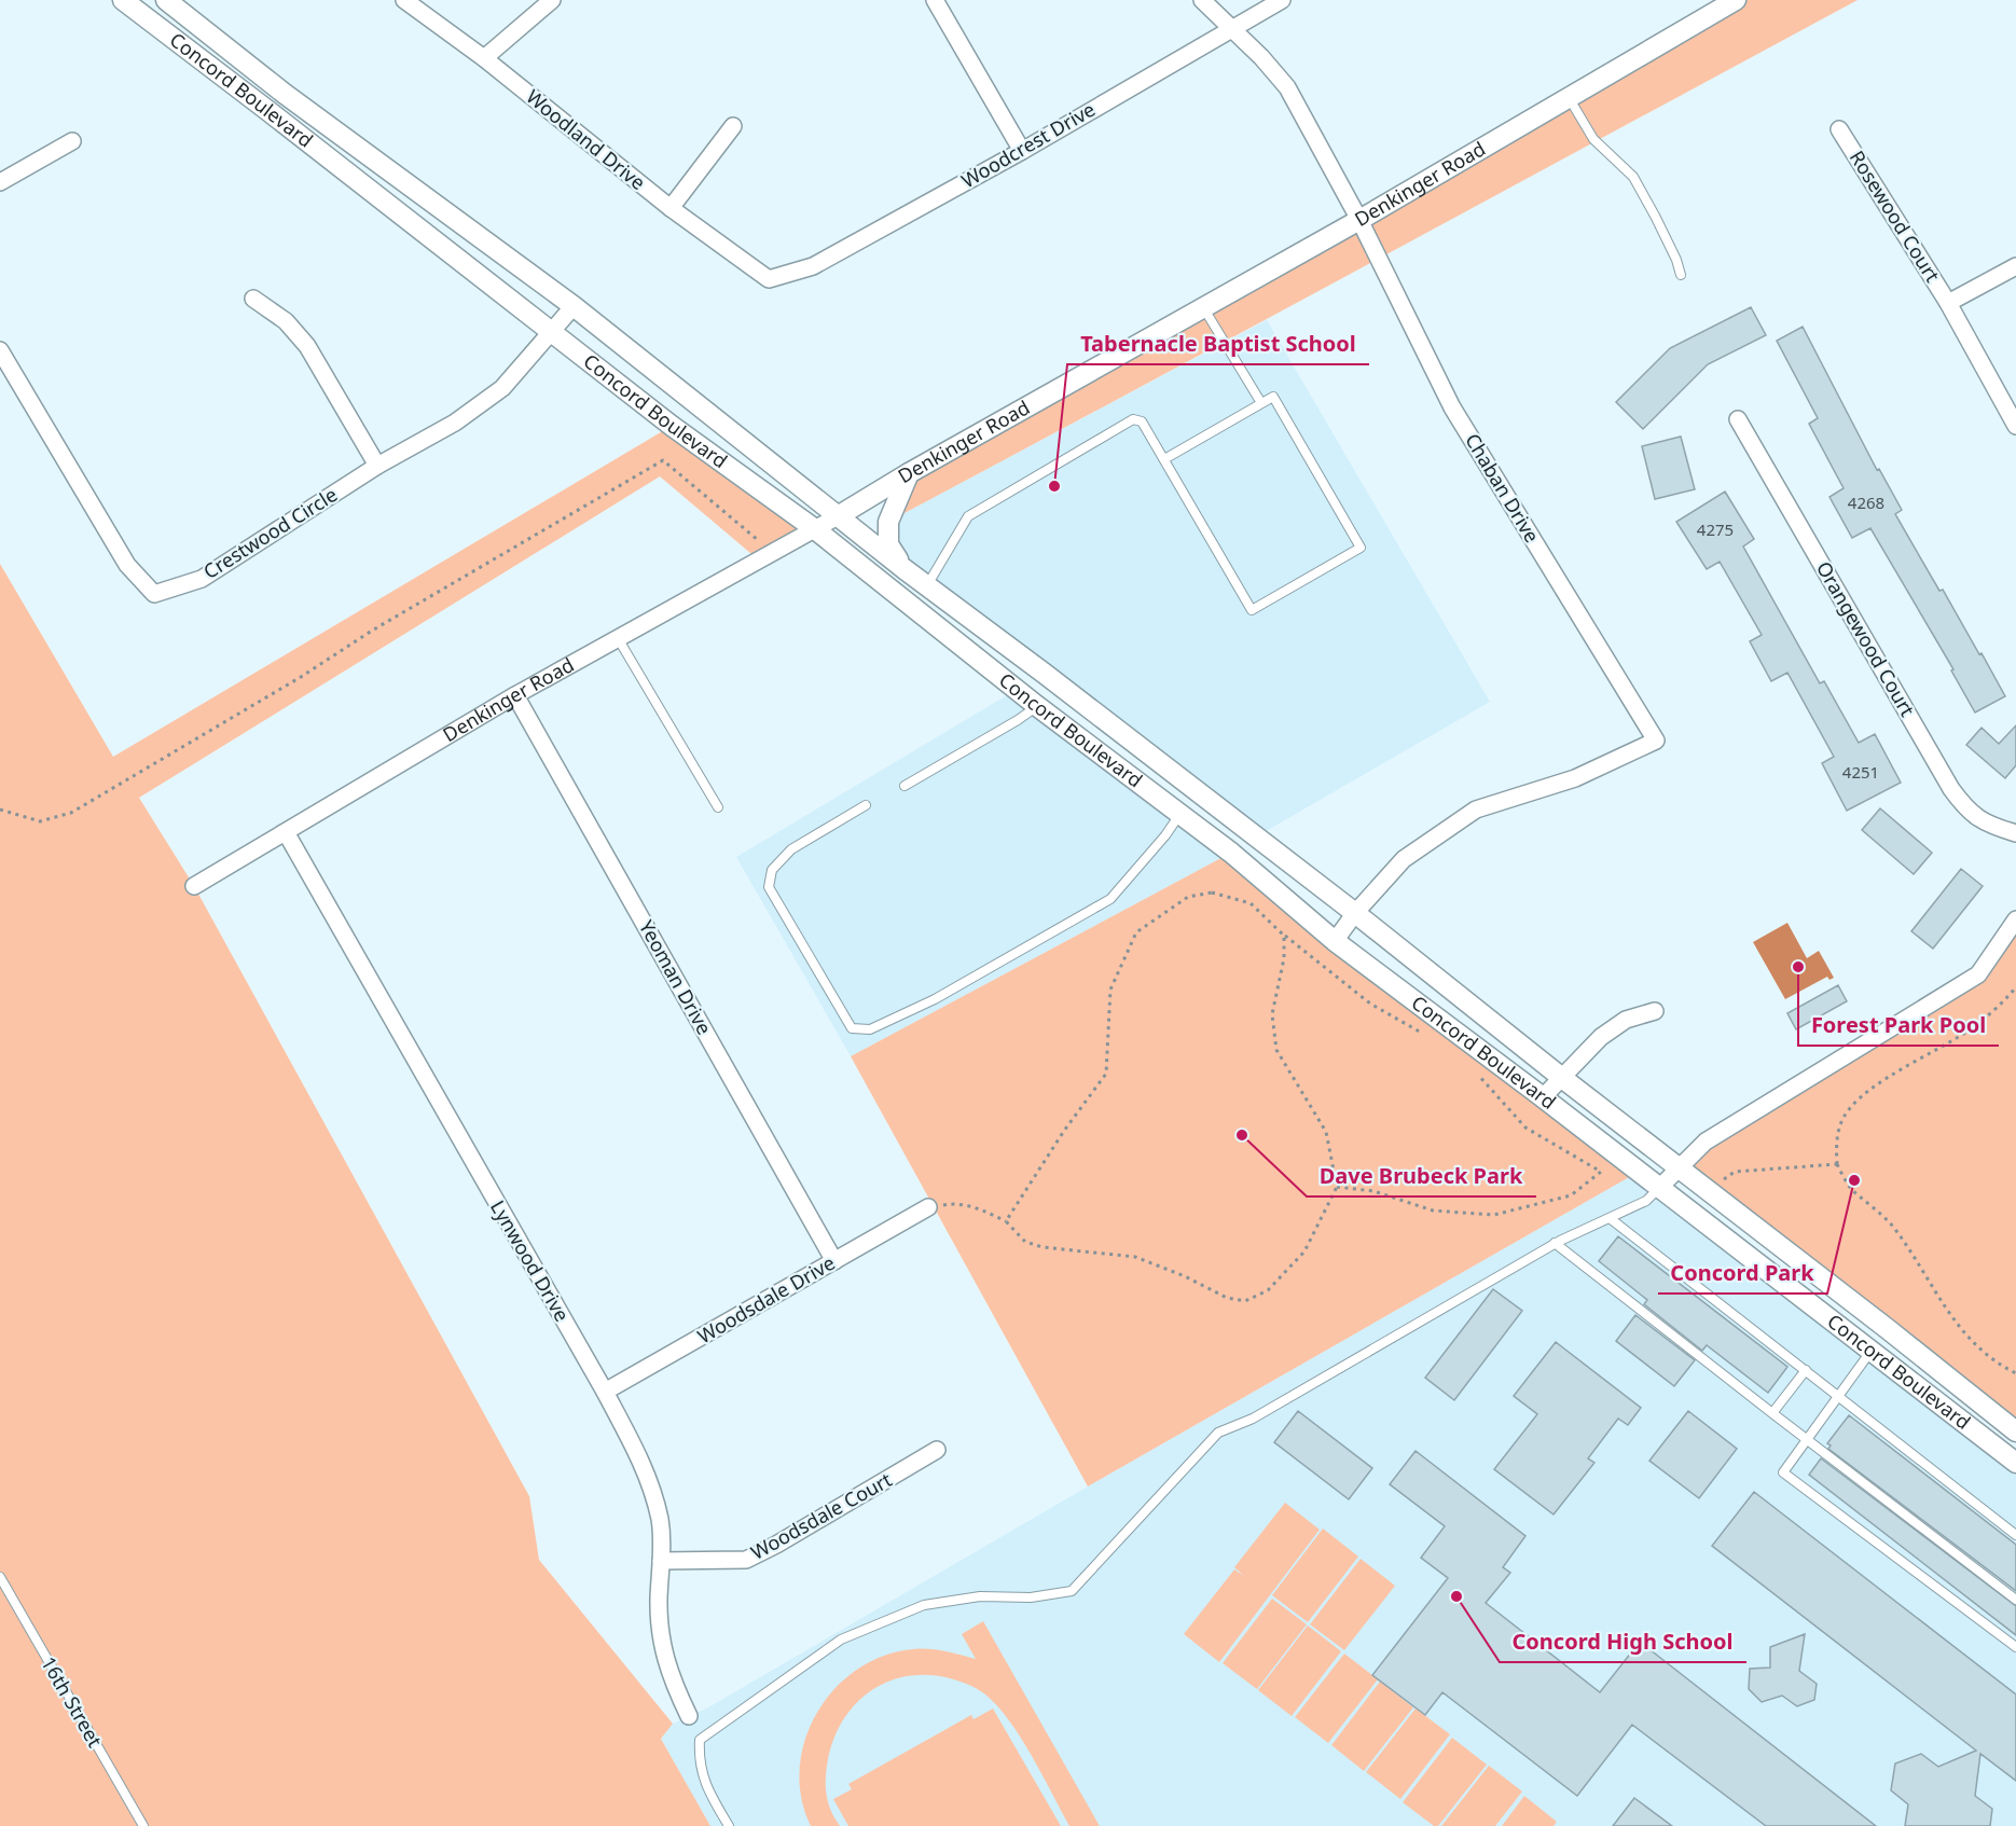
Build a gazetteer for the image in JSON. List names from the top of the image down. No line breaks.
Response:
{"streets":{"street":["Concord Boulevard","Woodland Drive","Woodcrest Drive","Denkinger Road","Rosewood Court","Chaban Drive","Crestwood Circle","Orangewood Court","Yeoman Drive","Lynwood Drive","Woodsdale Drive","Woodsdale Court"],"lane":["16th Street"]},"crossings":[["Concord Boulevard","Denkinger Road"],["Concord Boulevard","Chaban Drive"],["Concord Boulevard","Crestwood Circle"],["Woodland Drive","Woodcrest Drive"],["Woodcrest Drive","Chaban Drive"],["Denkinger Road","Chaban Drive"],["Denkinger Road","Yeoman Drive"],["Denkinger Road","Lynwood Drive"],["Yeoman Drive","Woodsdale Drive"],["Lynwood Drive","Woodsdale Drive"],["Lynwood Drive","Woodsdale Court"]],"places":["Tabernacle Baptist School","Forest Park Pool","Dave Brubeck Park","Concord Park","Concord High School"],"house_numbers":["4268","4275","4251"]}
